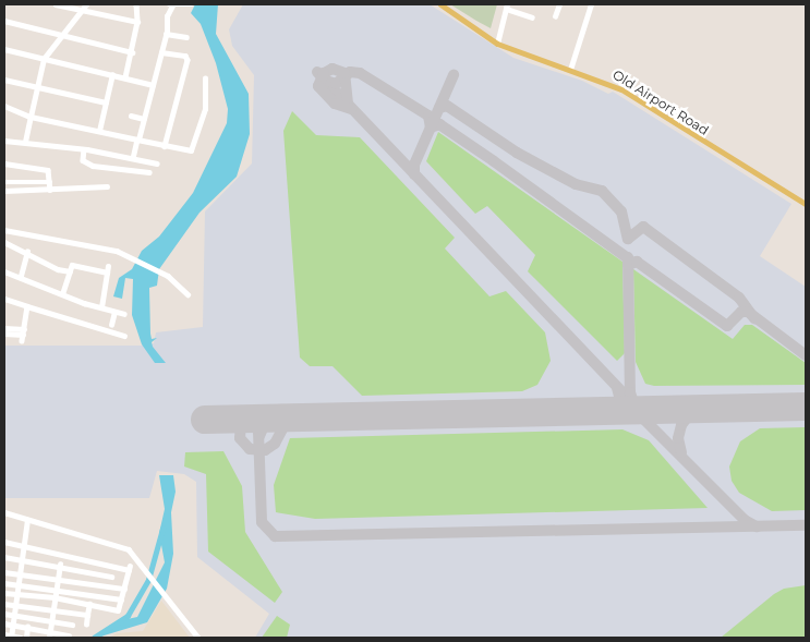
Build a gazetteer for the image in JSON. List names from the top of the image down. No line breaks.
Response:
{"streets":{"main road":["Old Airport Road"]}}
